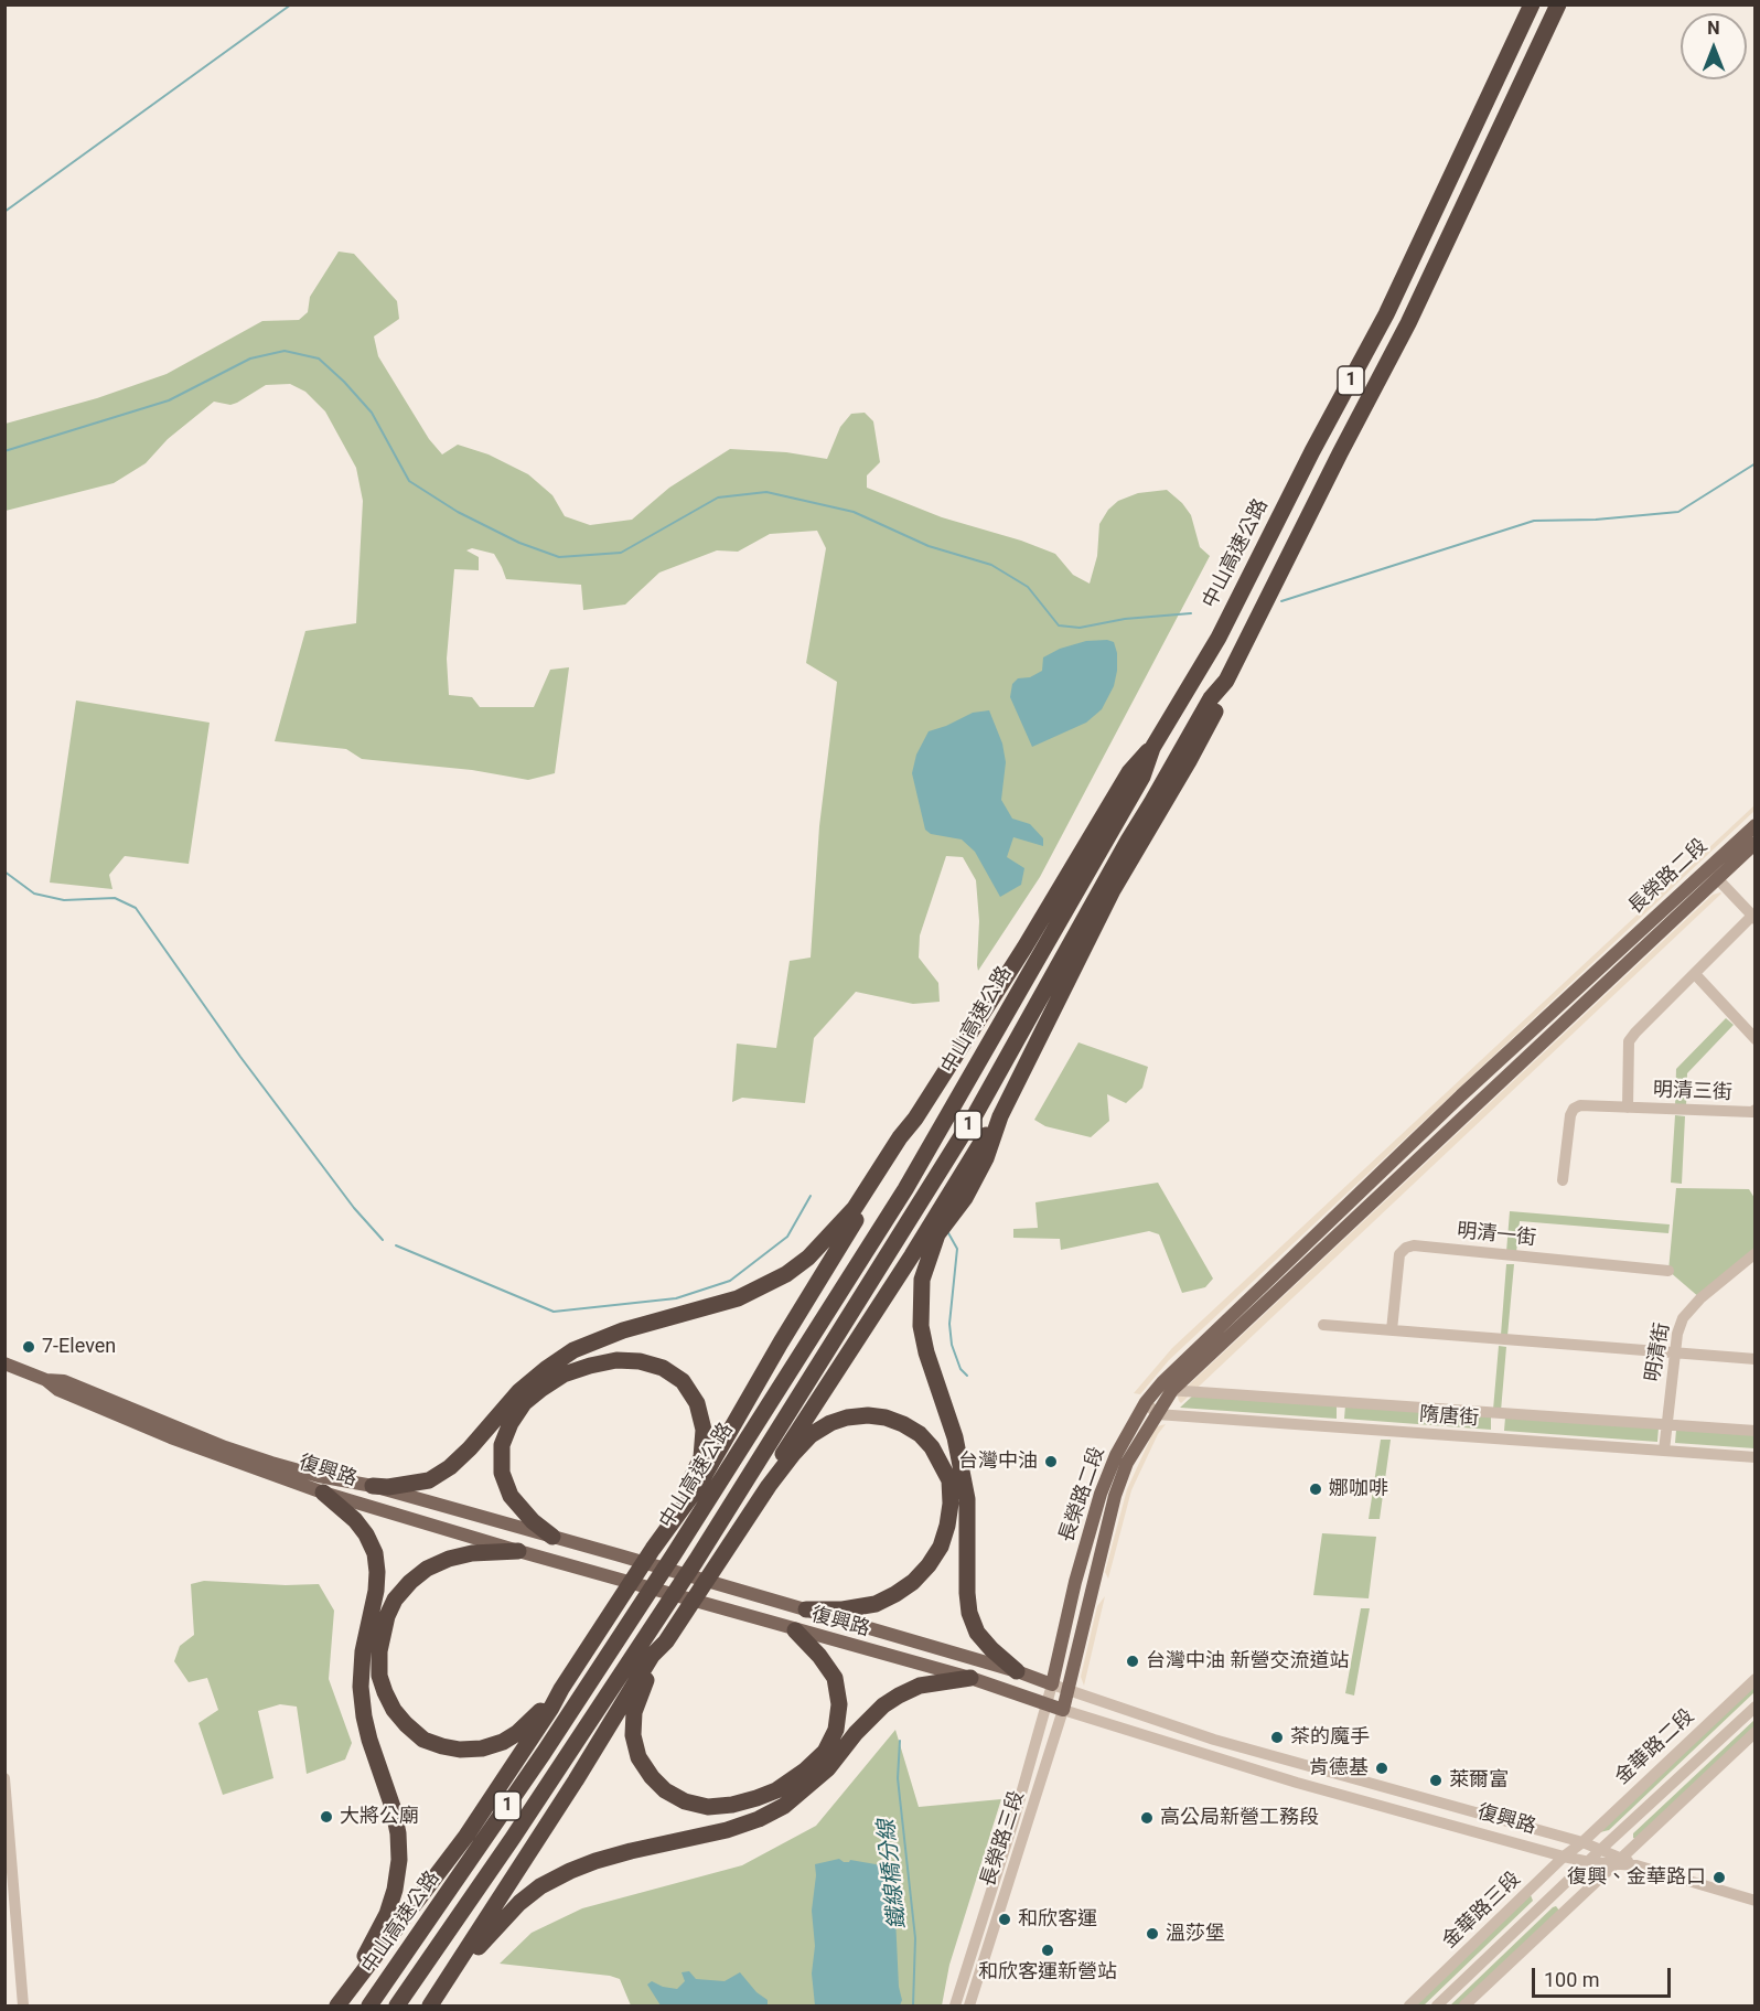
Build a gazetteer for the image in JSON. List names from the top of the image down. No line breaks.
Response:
{"streets":{"highway":["1","中山高速公路"],"main road":["長榮路二段","復興路"],"street":["明清三街","明清一街","明清街","隋唐街","金華路二段","長榮路三段","金華路三段"]},"crossings":[["長榮路二段","隋唐街"],["長榮路二段","復興路"],["長榮路二段","長榮路三段"],["明清街","隋唐街"],["復興路","金華路二段"],["復興路","長榮路三段"],["復興路","金華路三段"],["金華路二段","金華路三段"]],"water":["鐵線橋分線"],"places":["7-Eleven","台灣中油","娜咖啡","台灣中油 新營交流道站","茶的魔手","肯德基","萊爾富","大將公廟","高公局新營工務段","復興、金華路口","和欣客運","溫莎堡","和欣客運新營站"],"scale_bar":"100 m","north":"top"}
